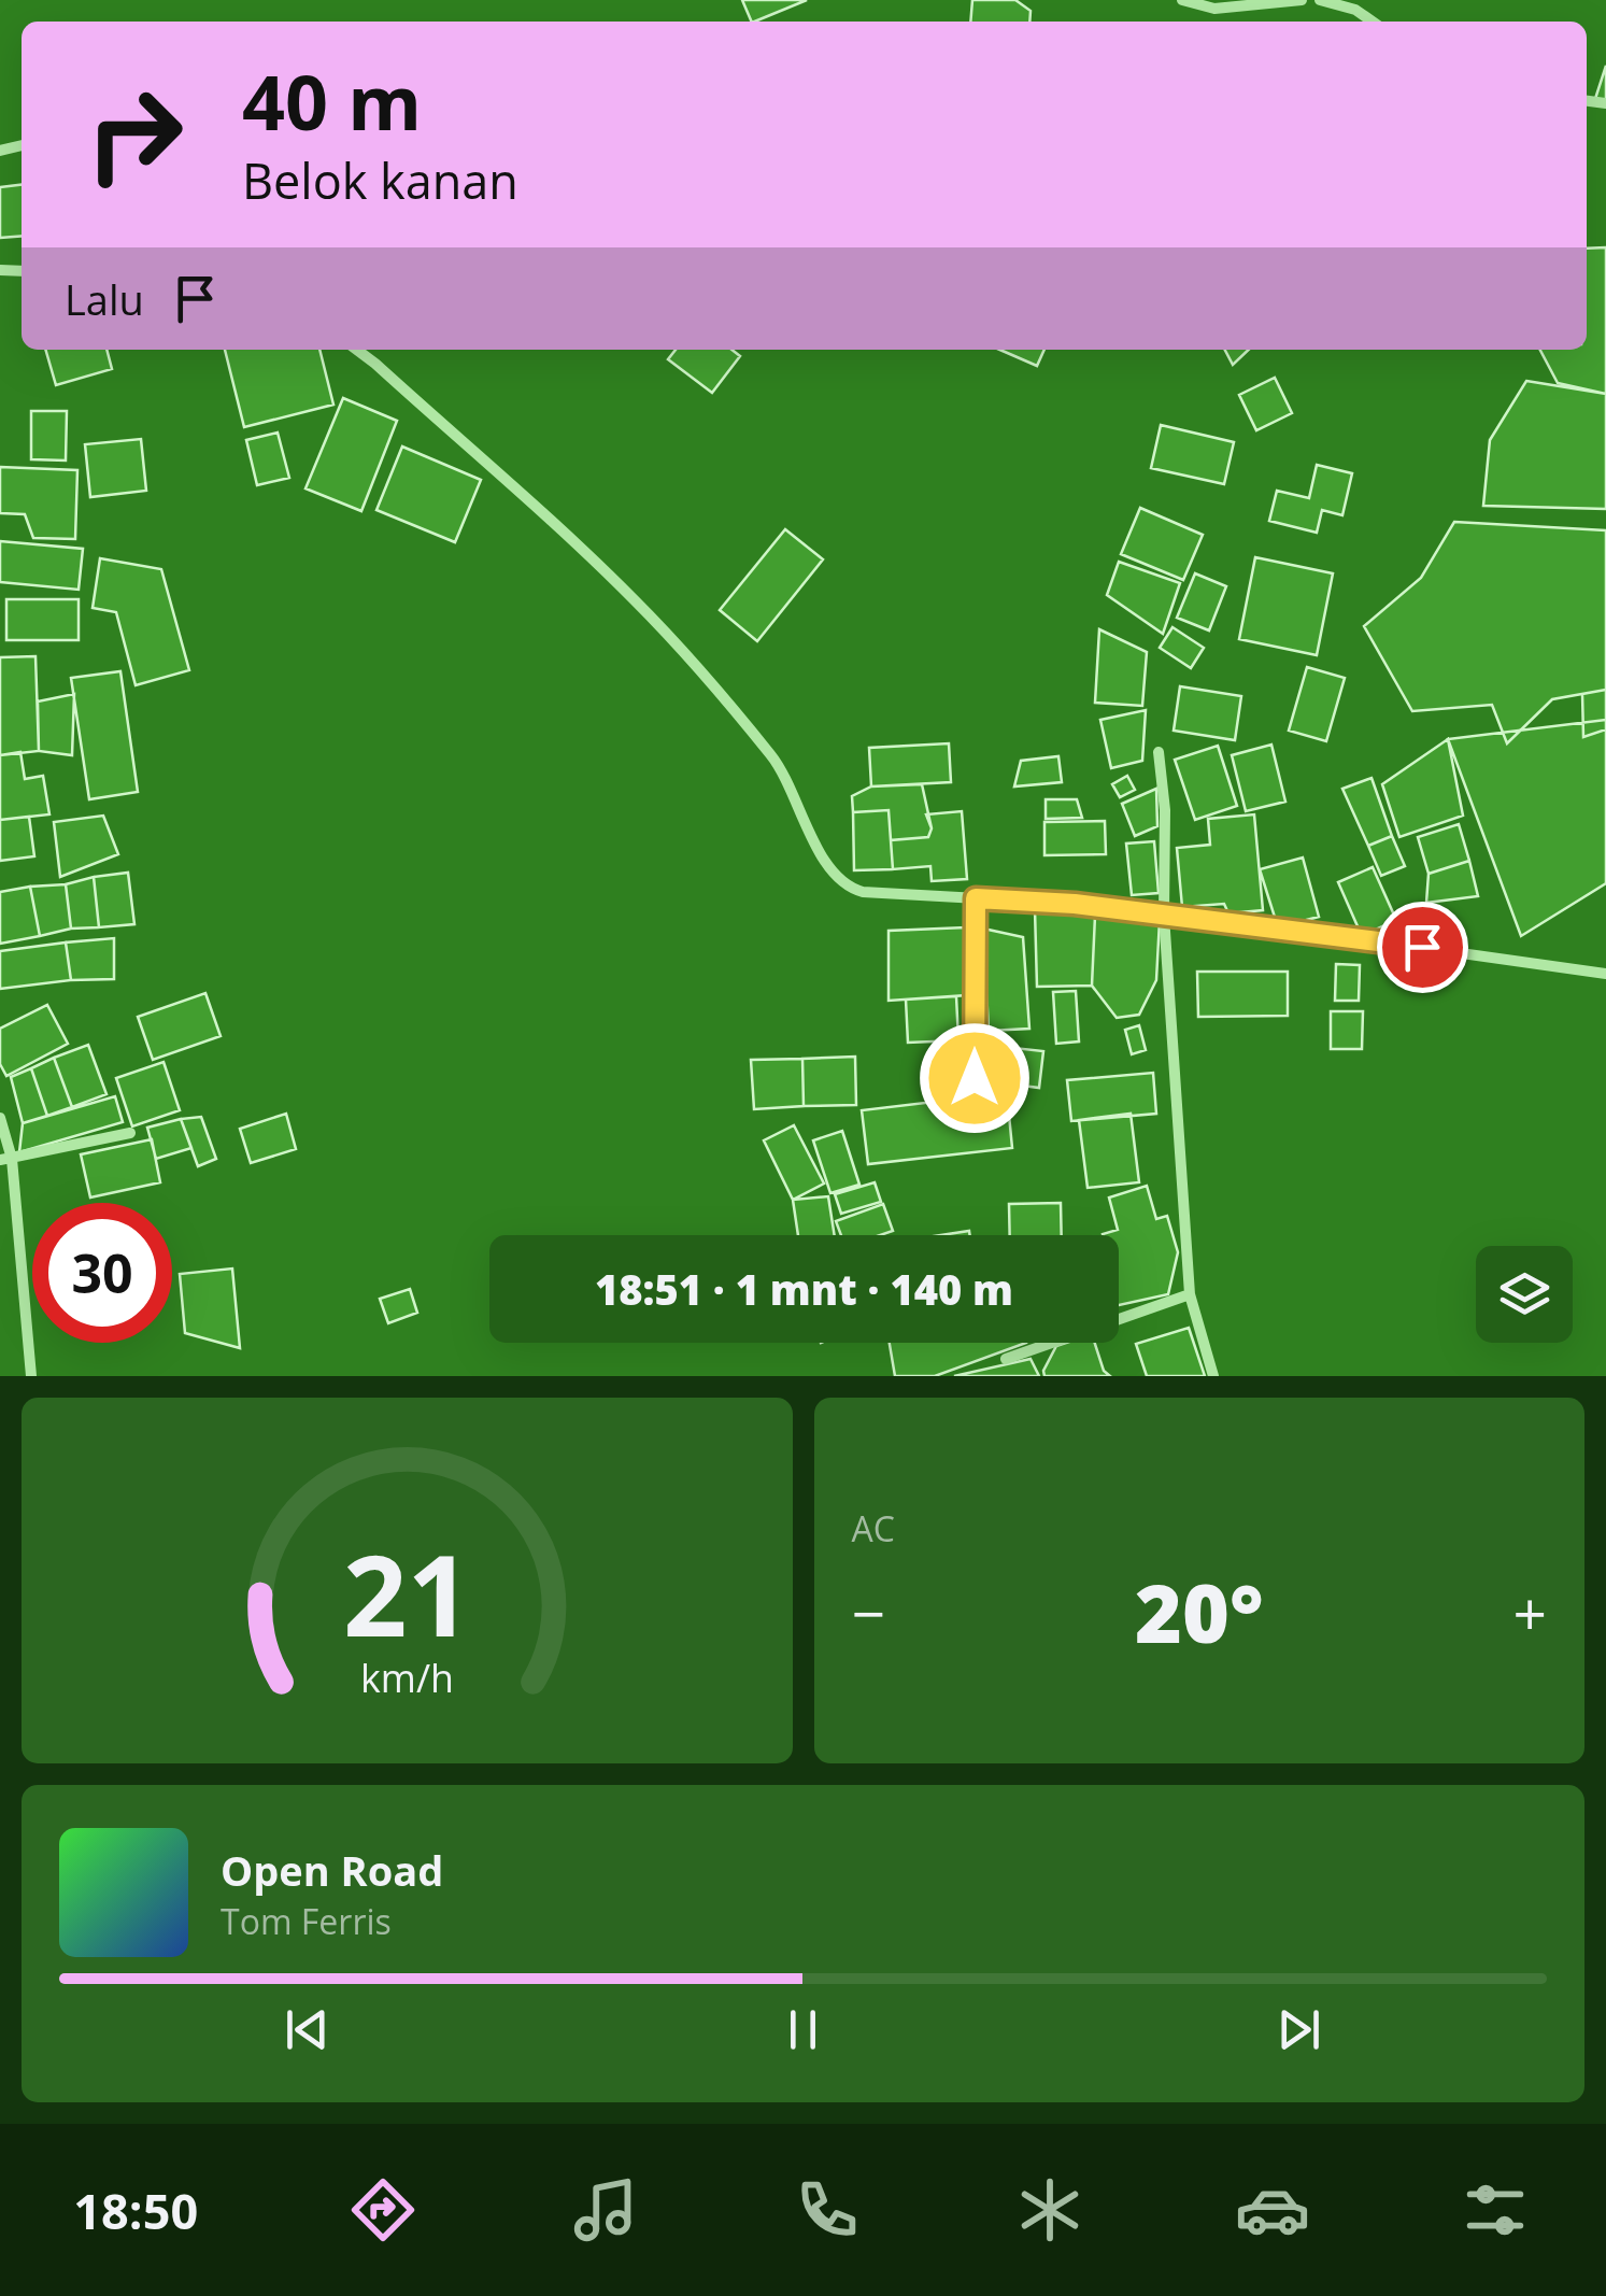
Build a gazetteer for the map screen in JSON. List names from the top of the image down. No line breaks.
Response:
{"page":{"turn":["40 m","Belok kanan"],"then":"Lalu","limit":"30","trip":"18:51 · 1 mnt · 140 m","tile":"AC","heat":["−","20°","+"],"song":["Open Road","Tom Ferris"],"tabs":"18:50","gauge":["21","km/h"]}}
